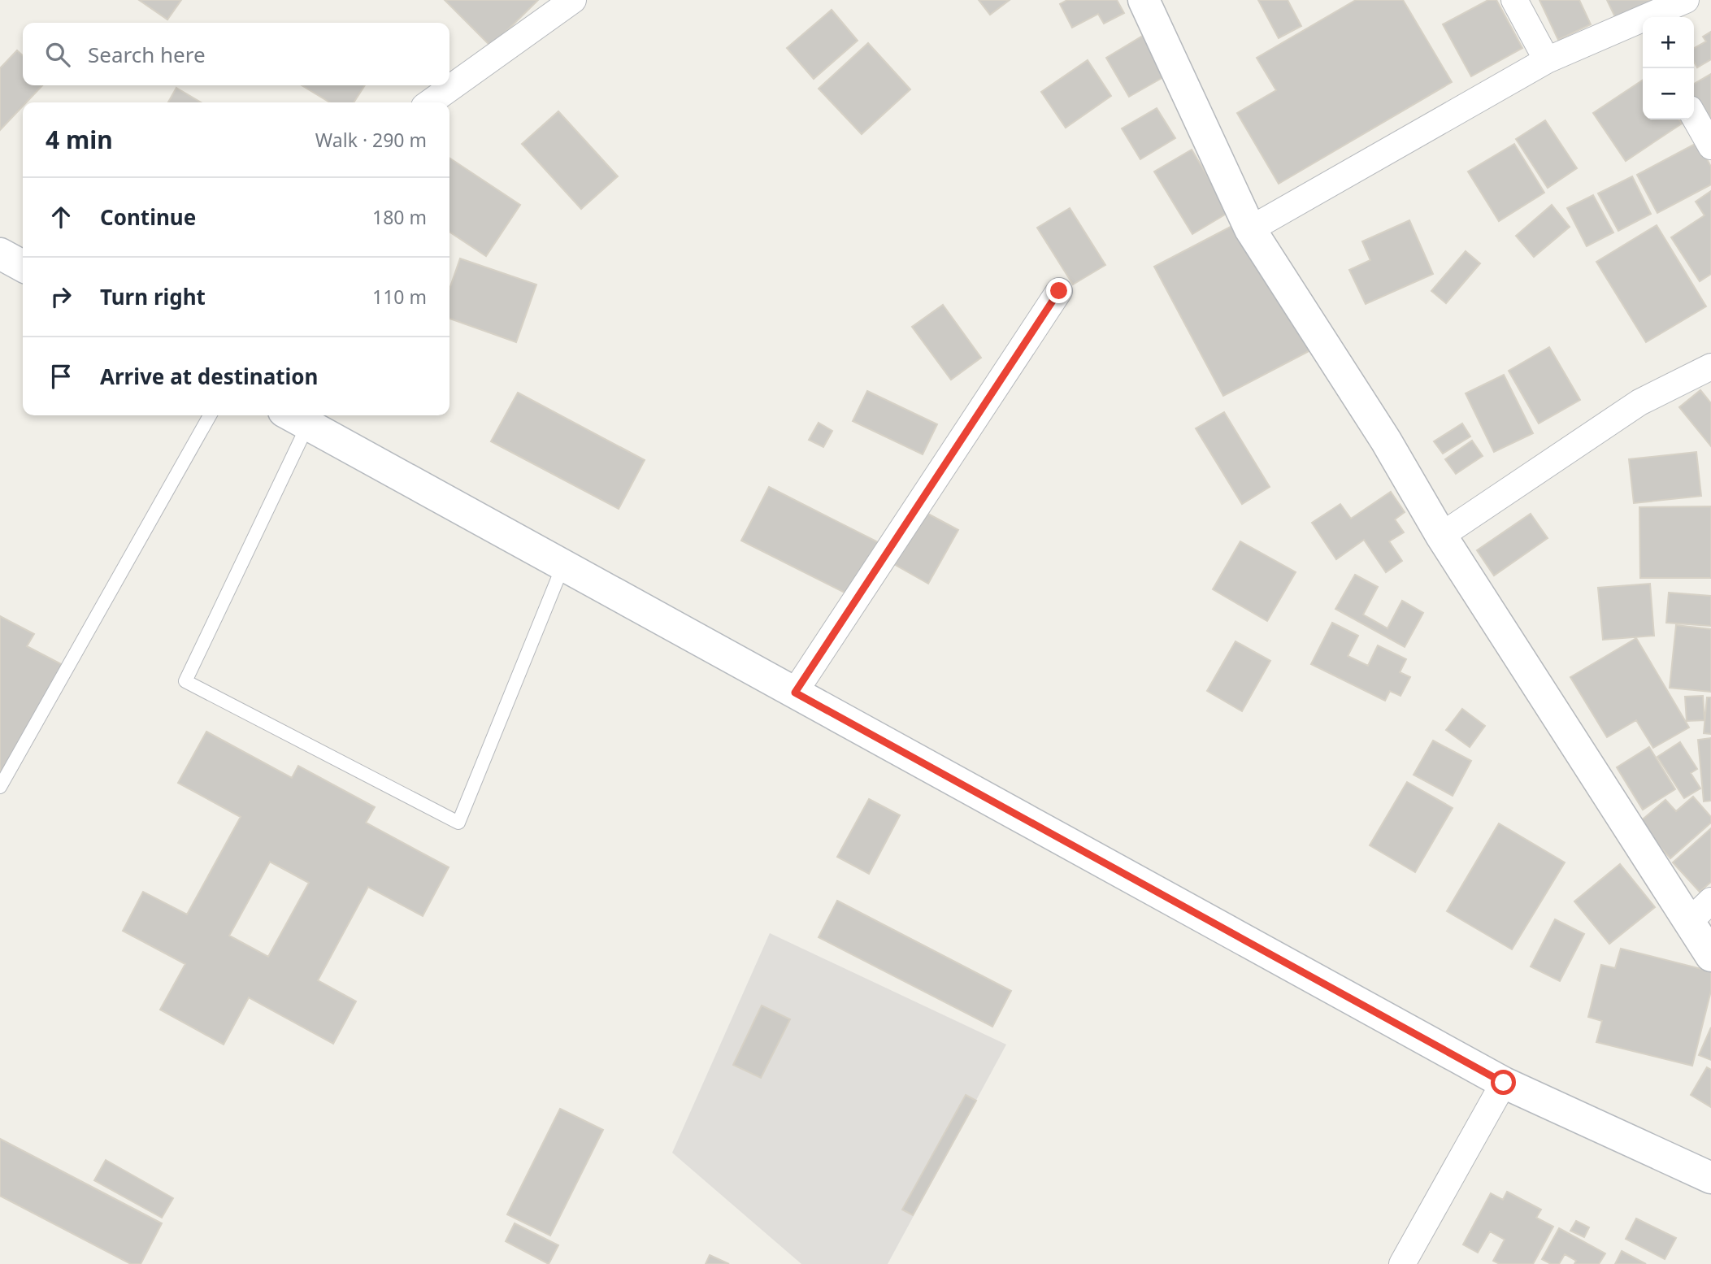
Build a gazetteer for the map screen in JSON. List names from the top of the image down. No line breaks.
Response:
{"page":{"map_buttons":["+","−"],"search":"Search here","heading":["4 min","Walk · 290 m"],"list":[["Continue","180 m"],["Turn right","110 m"],"Arrive at destination"]}}
